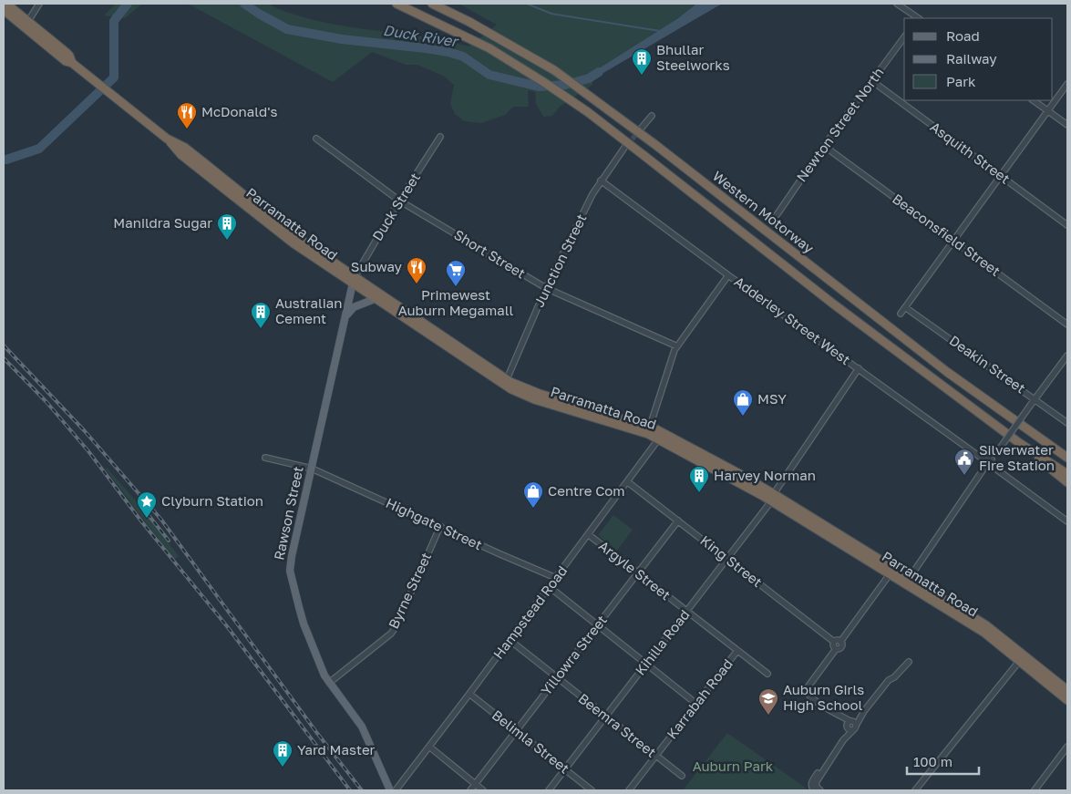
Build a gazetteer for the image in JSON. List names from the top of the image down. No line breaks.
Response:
{"streets":{"highway":["Western Motorway","Parramatta Road"],"main road":["Rawson Street"],"street":["Newton Street North","Asquith Street","Duck Street","Beaconsfield Street","Short Street","Junction Street","Adderley Street West","Deakin Street","Highgate Street","King Street","Argyle Street","Byrne Street","Hampstead Road","Kihilla Road","Yillowra Street","Karrabah Road","Beemra Street","Belimla Street"]},"crossings":[["Newton Street North","Asquith Street"],["Newton Street North","Beaconsfield Street"],["Duck Street","Parramatta Road"],["Duck Street","Short Street"],["Duck Street","Rawson Street"],["Parramatta Road","Junction Street"],["Parramatta Road","Rawson Street"],["Parramatta Road","Hampstead Road"],["Parramatta Road","Kihilla Road"],["Short Street","Junction Street"],["Junction Street","Adderley Street West"],["Adderley Street West","Kihilla Road"],["Rawson Street","Highgate Street"],["Rawson Street","Byrne Street"],["Highgate Street","Byrne Street"],["Highgate Street","Hampstead Road"],["King Street","Hampstead Road"],["King Street","Kihilla Road"],["King Street","Yillowra Street"],["Argyle Street","Hampstead Road"],["Argyle Street","Kihilla Road"],["Argyle Street","Yillowra Street"],["Argyle Street","Karrabah Road"],["Hampstead Road","Beemra Street"],["Hampstead Road","Belimla Street"],["Kihilla Road","Beemra Street"],["Kihilla Road","Belimla Street"],["Yillowra Street","Beemra Street"],["Yillowra Street","Belimla Street"],["Karrabah Road","Beemra Street"]],"water":["Duck River"],"parks":["Auburn Park"],"places":{"building":["Bhullar Steelworks","Manildra Sugar","Australian Cement","Harvey Norman","Yard Master"],"restaurant":["McDonald's","Subway"],"supermarket":["Primewest Auburn Megamall"],"shop":["MSY","Centre Com"],"public building":["Silverwater Fire Station"],"place":["Clyburn Station"],"school or university":["Auburn Girls High School"]},"legend":["Road","Railway","Park"],"scale_bar":"100 m"}
